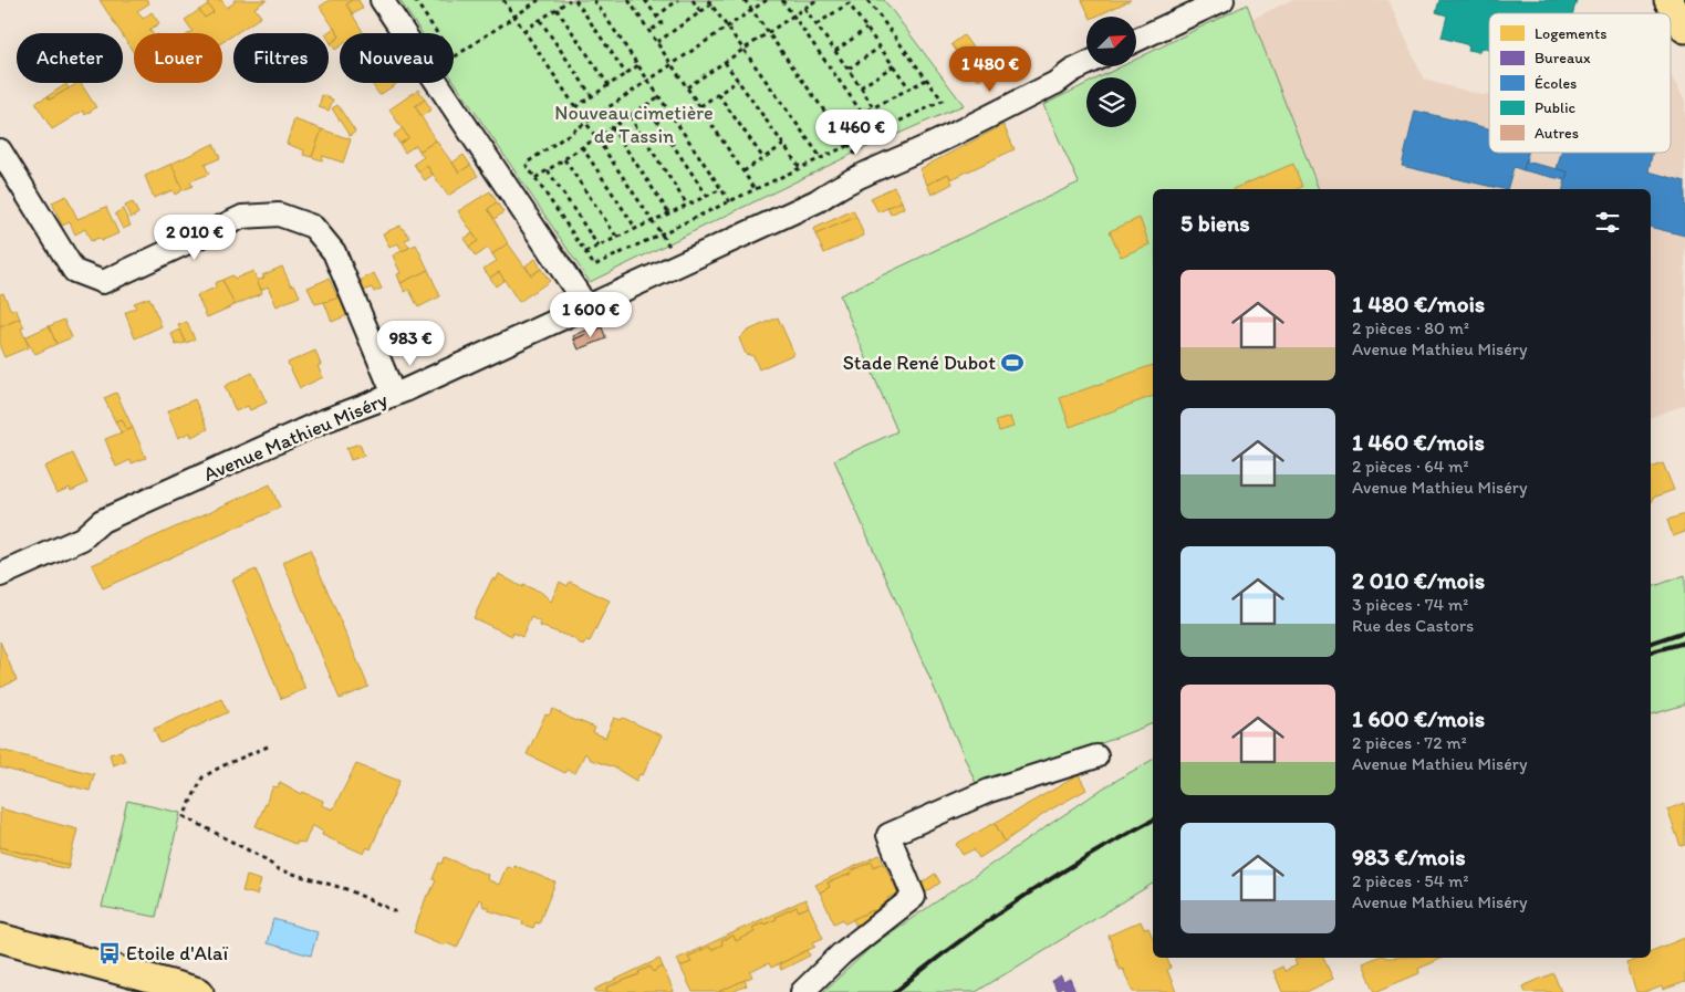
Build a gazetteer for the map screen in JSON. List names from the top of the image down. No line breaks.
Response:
{"streets":{"street":["Avenue Mathieu Miséry"]},"parks":["Nouveau cimetière de Tassin"],"places":{"sports":["Stade René Dubot"],"bus stop":["Etoile d'Alaï"]},"legend":["Logements","Bureaux","Écoles","Public","Autres"],"north":"top right","page":{"chip":["Acheter","Louer","Filtres","Nouveau"],"price":["1 480 €","1 460 €","2 010 €","1 600 €","983 €"],"heading":"5 biens","list":[{"name":"1 480 €/mois","note":"2 pièces · 80 m² · Avenue Mathieu Miséry"},{"name":"1 460 €/mois","note":"2 pièces · 64 m² · Avenue Mathieu Miséry"},{"name":"2 010 €/mois","note":"3 pièces · 74 m² · Rue des Castors"},{"name":"1 600 €/mois","note":"2 pièces · 72 m² · Avenue Mathieu Miséry"},{"name":"983 €/mois","note":"2 pièces · 54 m² · Avenue Mathieu Miséry"}]}}
